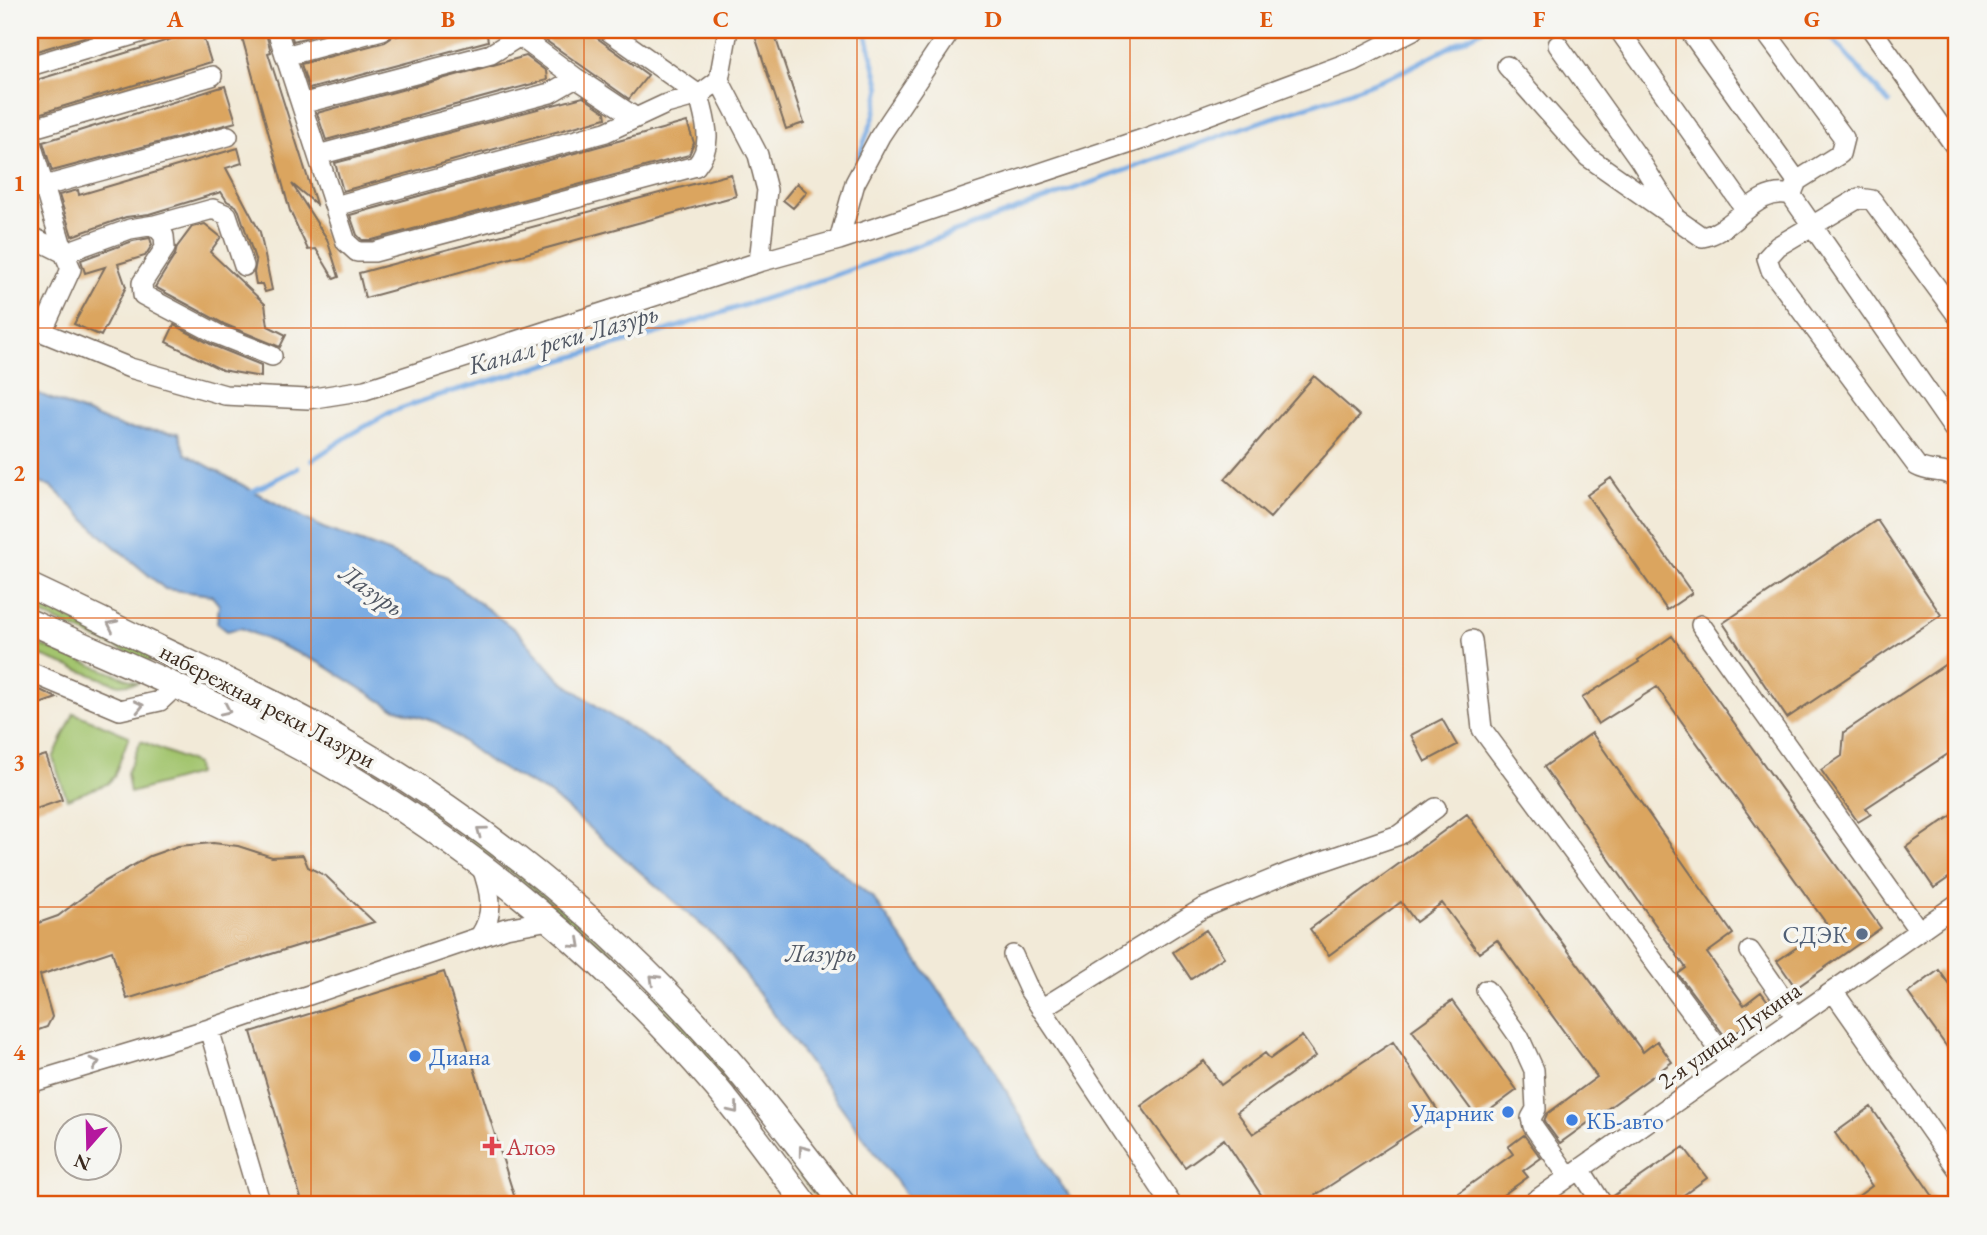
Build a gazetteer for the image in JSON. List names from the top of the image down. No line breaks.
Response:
{"streets":{"main road":["набережная реки Лазури"],"street":["2-я улица Лукина"]},"water":["Канал реки Лазурь","Лазурь"],"places":{"other":["СДЭК","Диана","Ударник","КБ-авто"],"health":["Алоэ"]},"north":"bottom","grid":{"columns":["A","B","C","D","E","F","G"],"rows":["1","2","3","4"]}}
